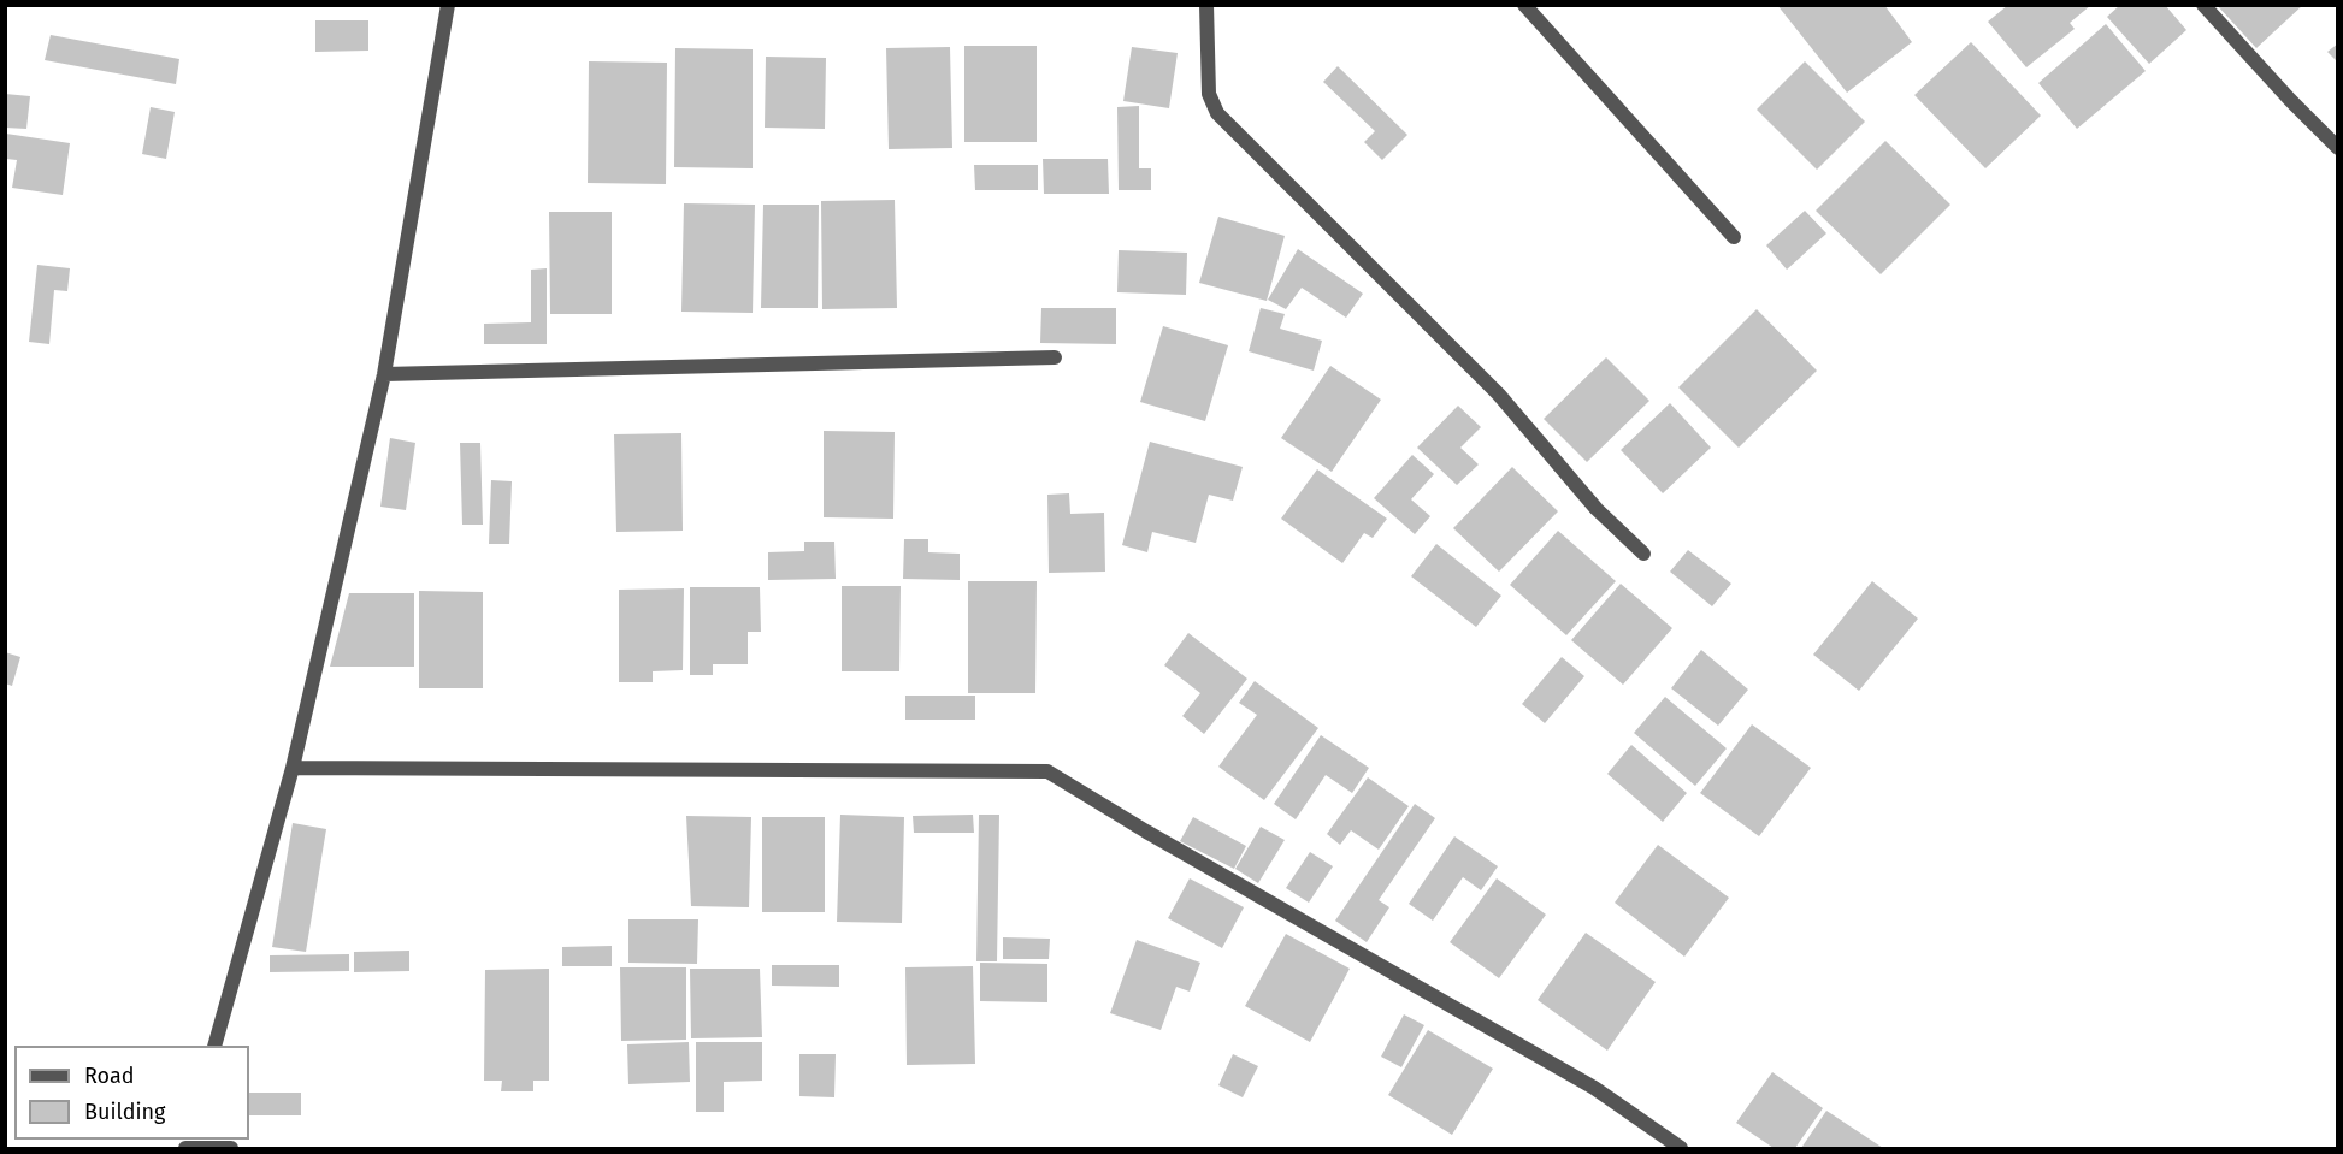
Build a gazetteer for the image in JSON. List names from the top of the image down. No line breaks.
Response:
{"legend":["Road","Building"]}
